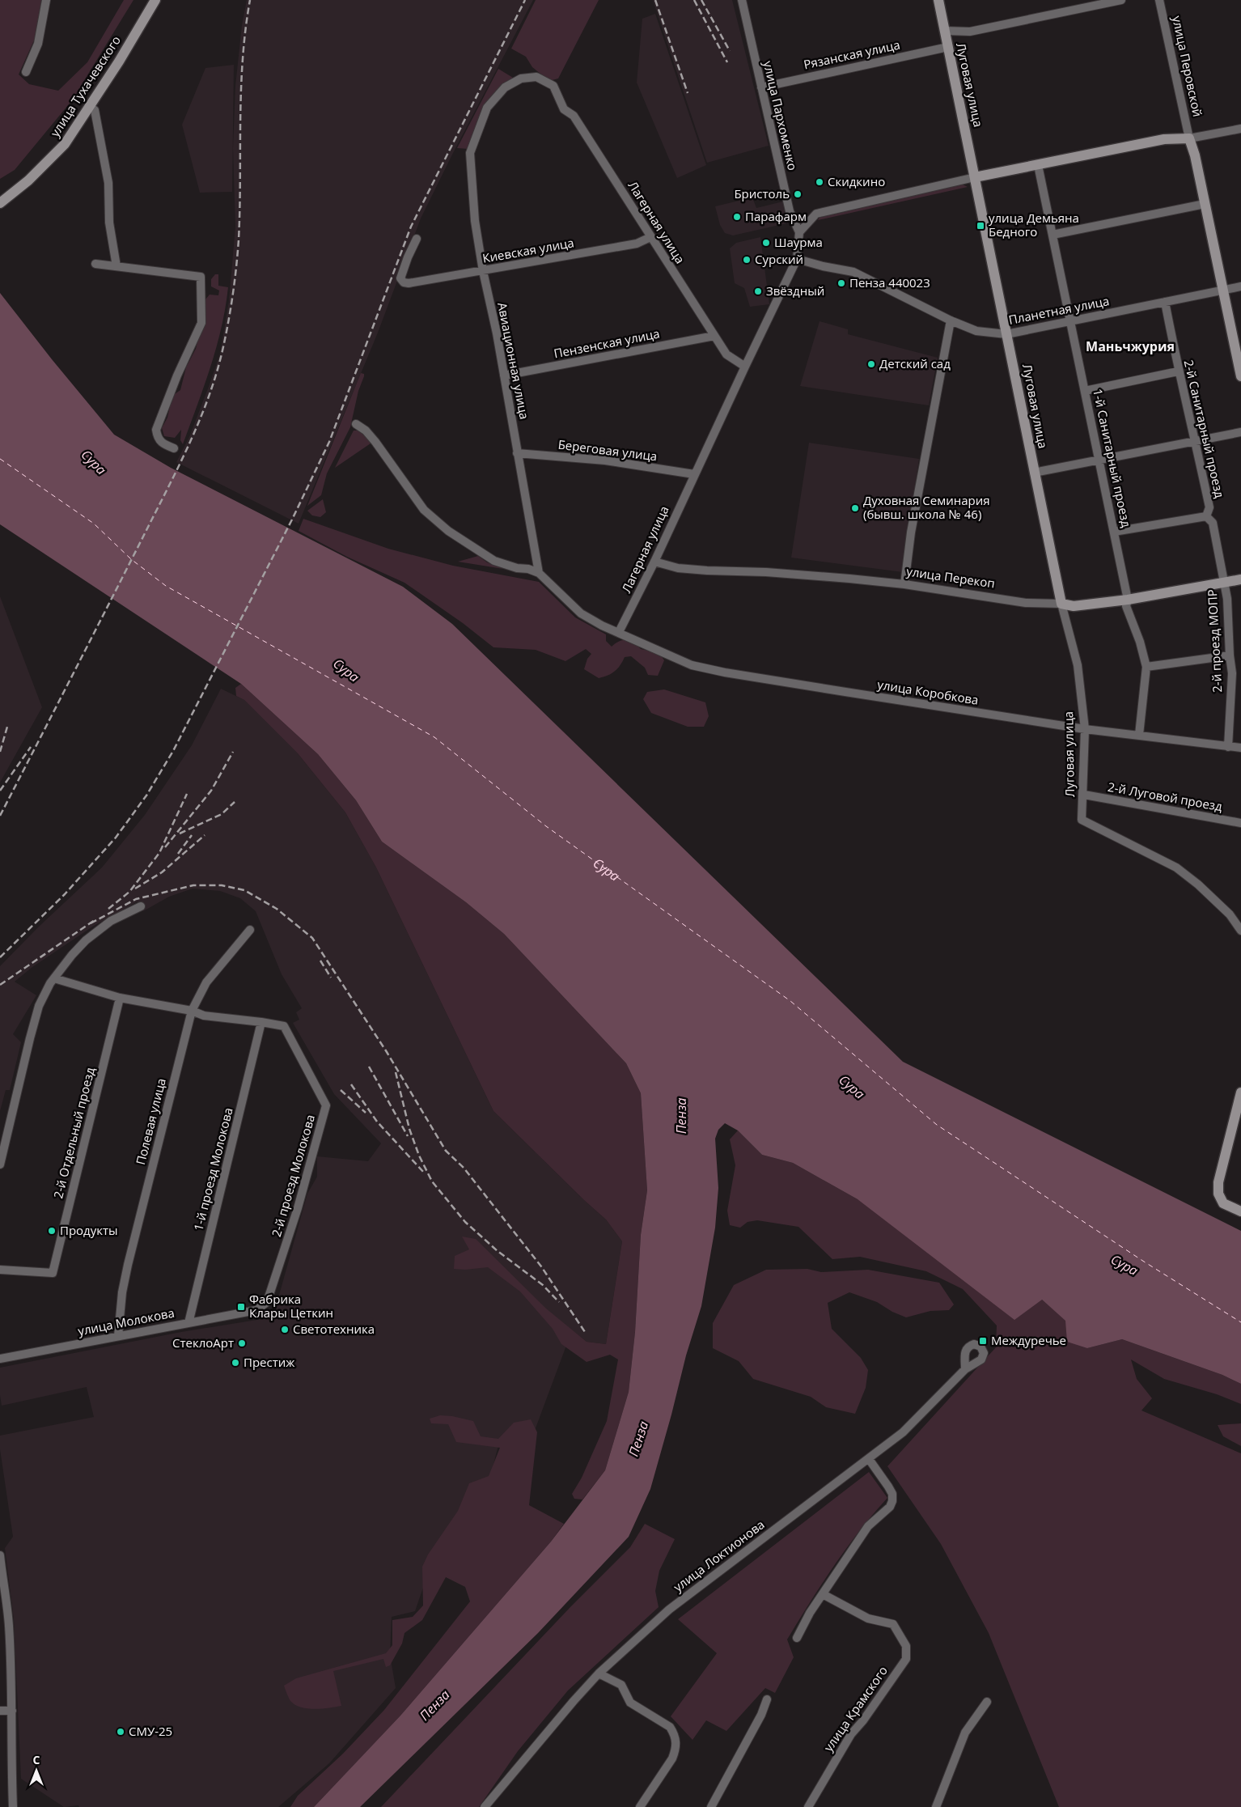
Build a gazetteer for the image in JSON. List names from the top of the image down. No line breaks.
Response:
{"streets":{"main road":["Луговая улица","улица Тухачевского","улица Перекоп"],"street":["Рязанская улица","улица Перовской","улица Пархоменко","Лагерная улица","Киевская улица","Планетная улица","Пензенская улица","Авиационная улица","2-й Санитарный проезд","Береговая улица","1-й Санитарный проезд","2-й проезд МОПР","улица Коробкова","2-й Луговой проезд","Полевая улица","2-й Отдельный проезд","1-й проезд Молокова","2-й проезд Молокова","улица Молокова","улица Локтионова","улица Крамского"]},"crossings":[["Рязанская улица","Луговая улица"],["Рязанская улица","улица Пархоменко"],["Луговая улица","Планетная улица"],["Луговая улица","улица Перекоп"],["Луговая улица","улица Коробкова"],["Луговая улица","2-й Луговой проезд"],["улица Пархоменко","Лагерная улица"],["улица Пархоменко","Планетная улица"],["Лагерная улица","Киевская улица"],["Лагерная улица","Планетная улица"],["Лагерная улица","Пензенская улица"],["Лагерная улица","Авиационная улица"],["Лагерная улица","Береговая улица"],["Лагерная улица","улица Перекоп"],["Лагерная улица","улица Коробкова"],["Киевская улица","Авиационная улица"],["Планетная улица","2-й Санитарный проезд"],["Планетная улица","1-й Санитарный проезд"],["Пензенская улица","Авиационная улица"],["Авиационная улица","Береговая улица"],["Авиационная улица","улица Коробкова"],["2-й Санитарный проезд","улица Перекоп"],["2-й Санитарный проезд","2-й проезд МОПР"],["1-й Санитарный проезд","улица Перекоп"],["улица Перекоп","2-й проезд МОПР"],["2-й проезд МОПР","улица Коробкова"],["Полевая улица","улица Молокова"],["1-й проезд Молокова","2-й проезд Молокова"],["1-й проезд Молокова","улица Молокова"],["2-й проезд Молокова","улица Молокова"]],"districts":["Маньчжурия"],"water":["Сура","Пенза"],"places":{"other":["Скидкино","Бристоль","Парафарм","Шаурма","Сурский","Пенза 440023","Звёздный","Детский сад","Духовная Семинария (бывш. школа № 46)","Продукты","Светотехника","СтеклоАрт","Престиж","СМУ-25"],"transit":["улица Демьяна Бедного","Фабрика Клары Цеткин","Междуречье"]},"north":"top"}
